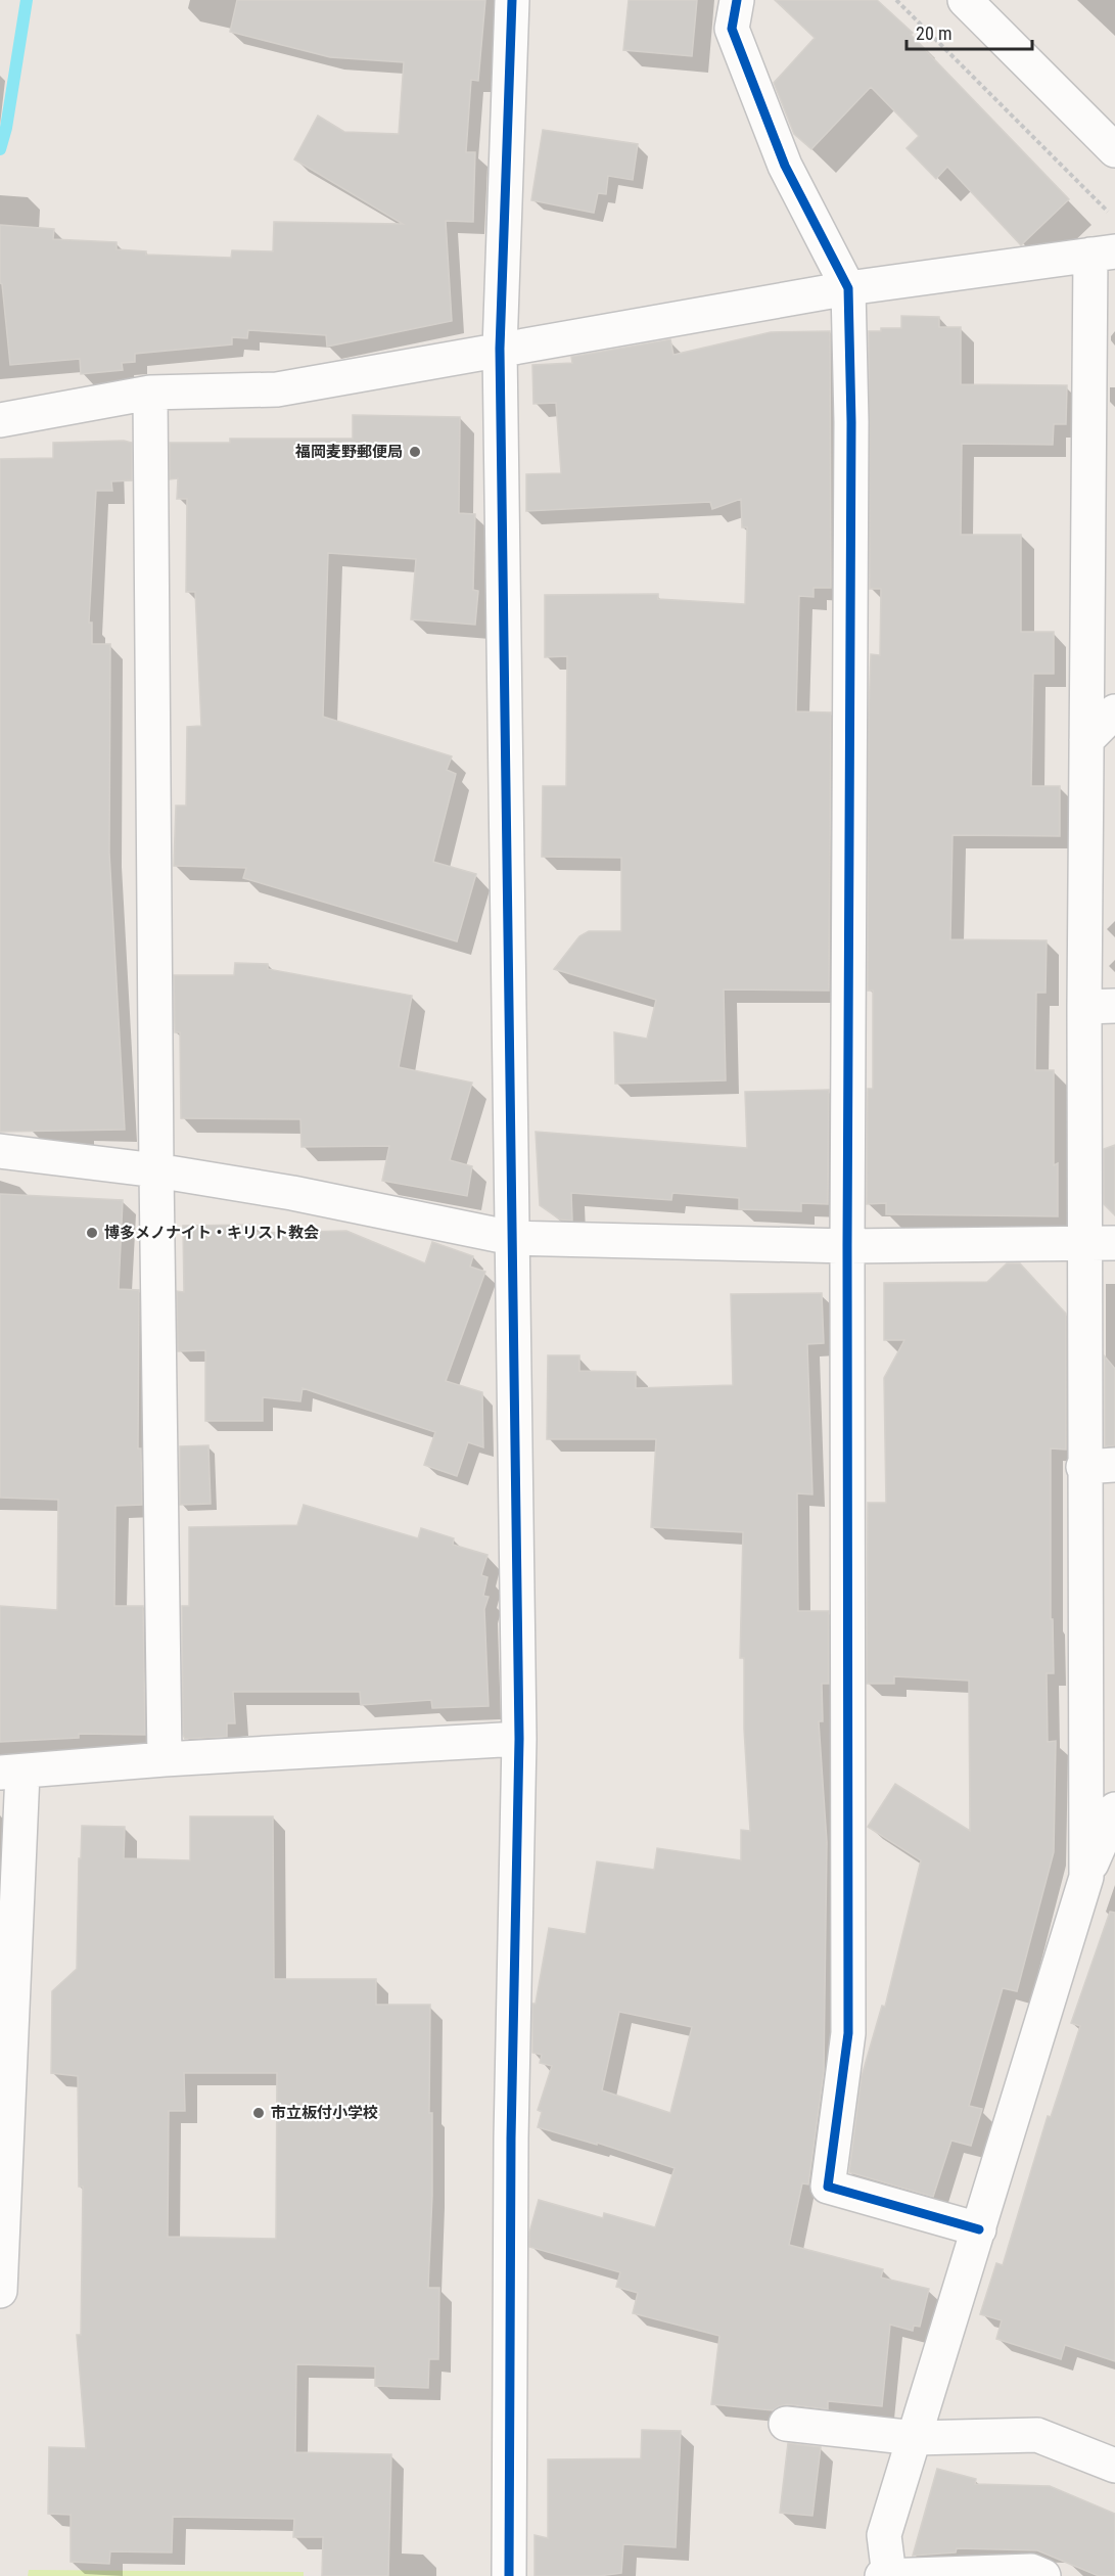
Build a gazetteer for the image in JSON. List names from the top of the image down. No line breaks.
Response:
{"places":["福岡麦野郵便局","博多メノナイト・キリスト教会","市立板付小学校"],"scale_bar":"20 m"}
